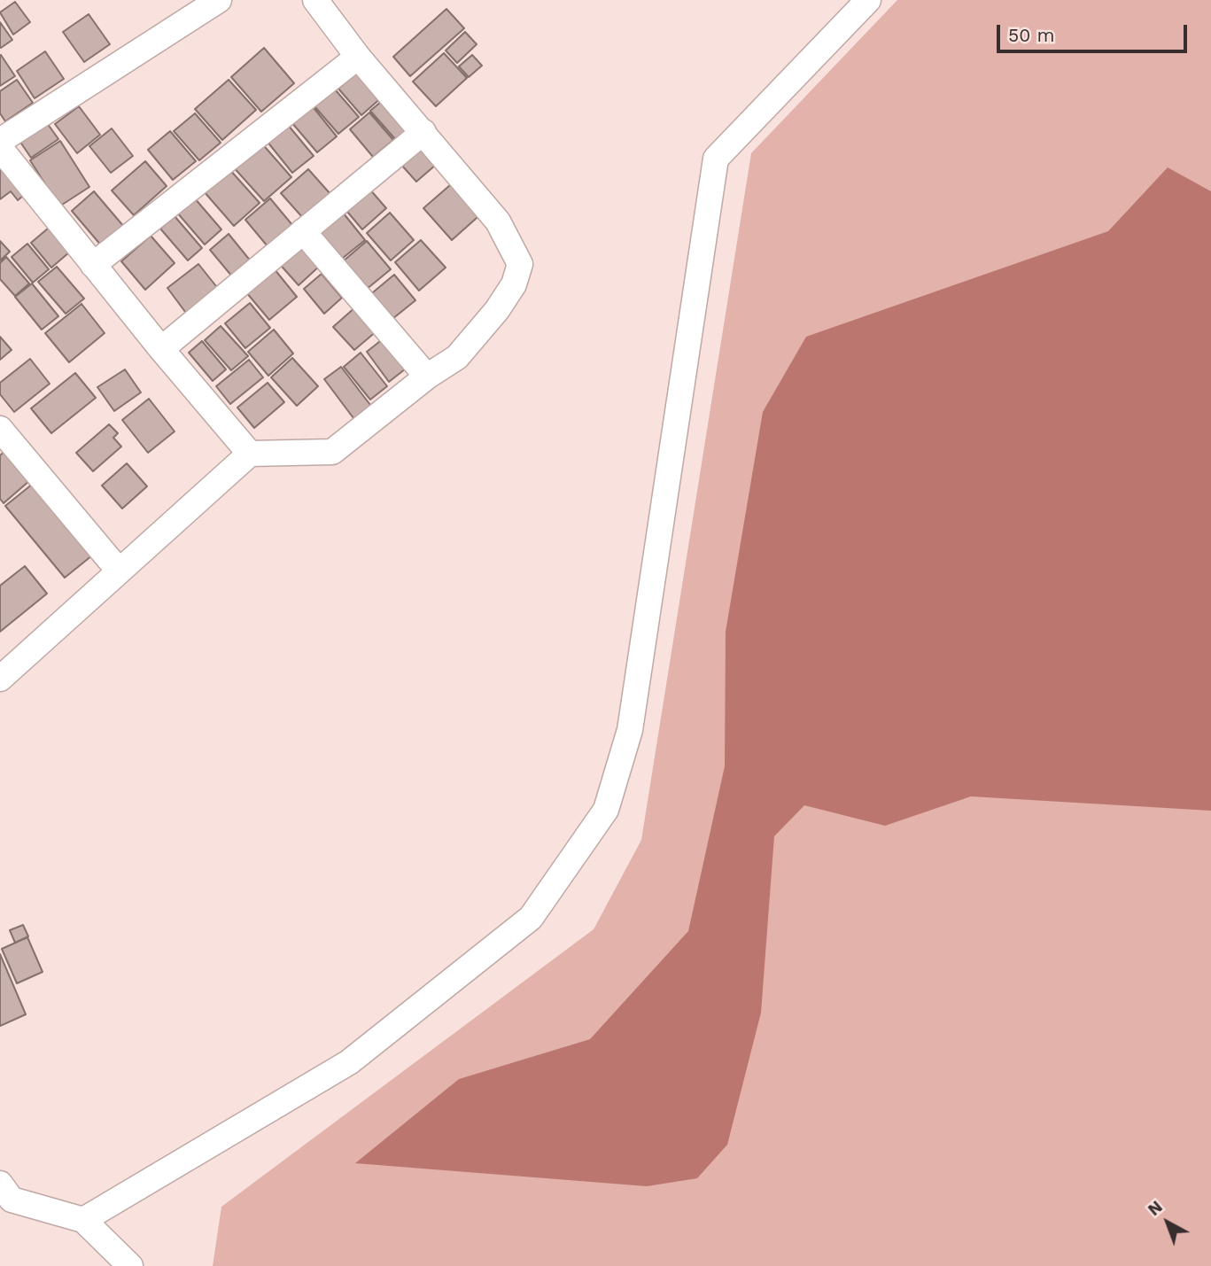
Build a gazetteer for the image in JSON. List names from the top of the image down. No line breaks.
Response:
{"scale_bar":"50 m","north":"top left"}
